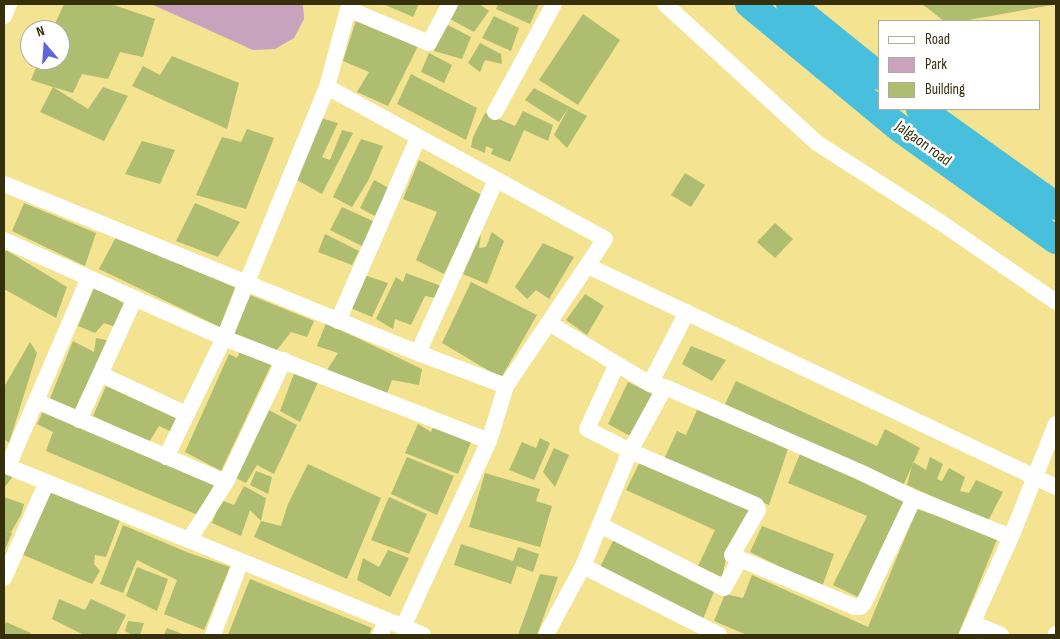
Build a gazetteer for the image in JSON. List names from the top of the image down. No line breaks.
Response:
{"streets":{"highway":["Jalgaon road"]},"legend":["Road","Park","Building"],"north":"top"}
